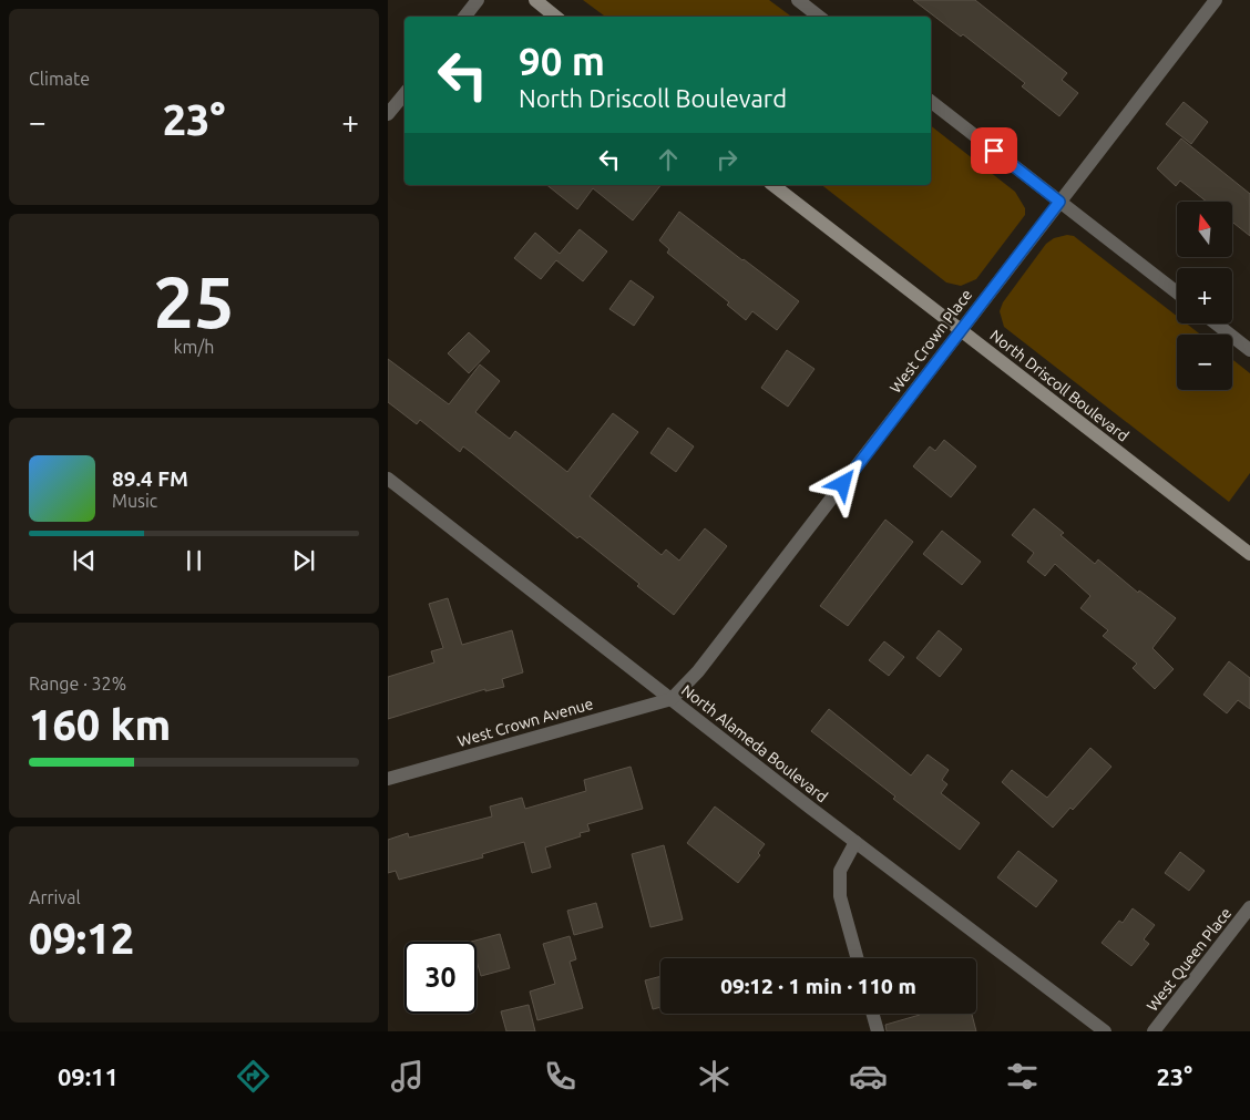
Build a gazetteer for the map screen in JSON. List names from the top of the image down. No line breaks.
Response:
{"streets":{"main road":["North Driscoll Boulevard"],"street":["West Crown Place","West Crown Avenue","North Alameda Boulevard","West Queen Place"]},"crossings":[["West Crown Place","North Driscoll Boulevard"],["West Crown Place","West Crown Avenue"],["West Crown Place","North Alameda Boulevard"],["West Crown Avenue","North Alameda Boulevard"]],"north":"top","page":{"tile":["Climate",["25","km/h"],["Range · 32%","160 km"],["Arrival","09:12"]],"turn":["90 m","North Driscoll Boulevard"],"heat":["−","23°","+"],"map_buttons":["+","−"],"song":["89.4 FM","Music"],"limit":"30","trip":"09:12 · 1 min · 110 m","tabs":["09:11","23°"]}}
